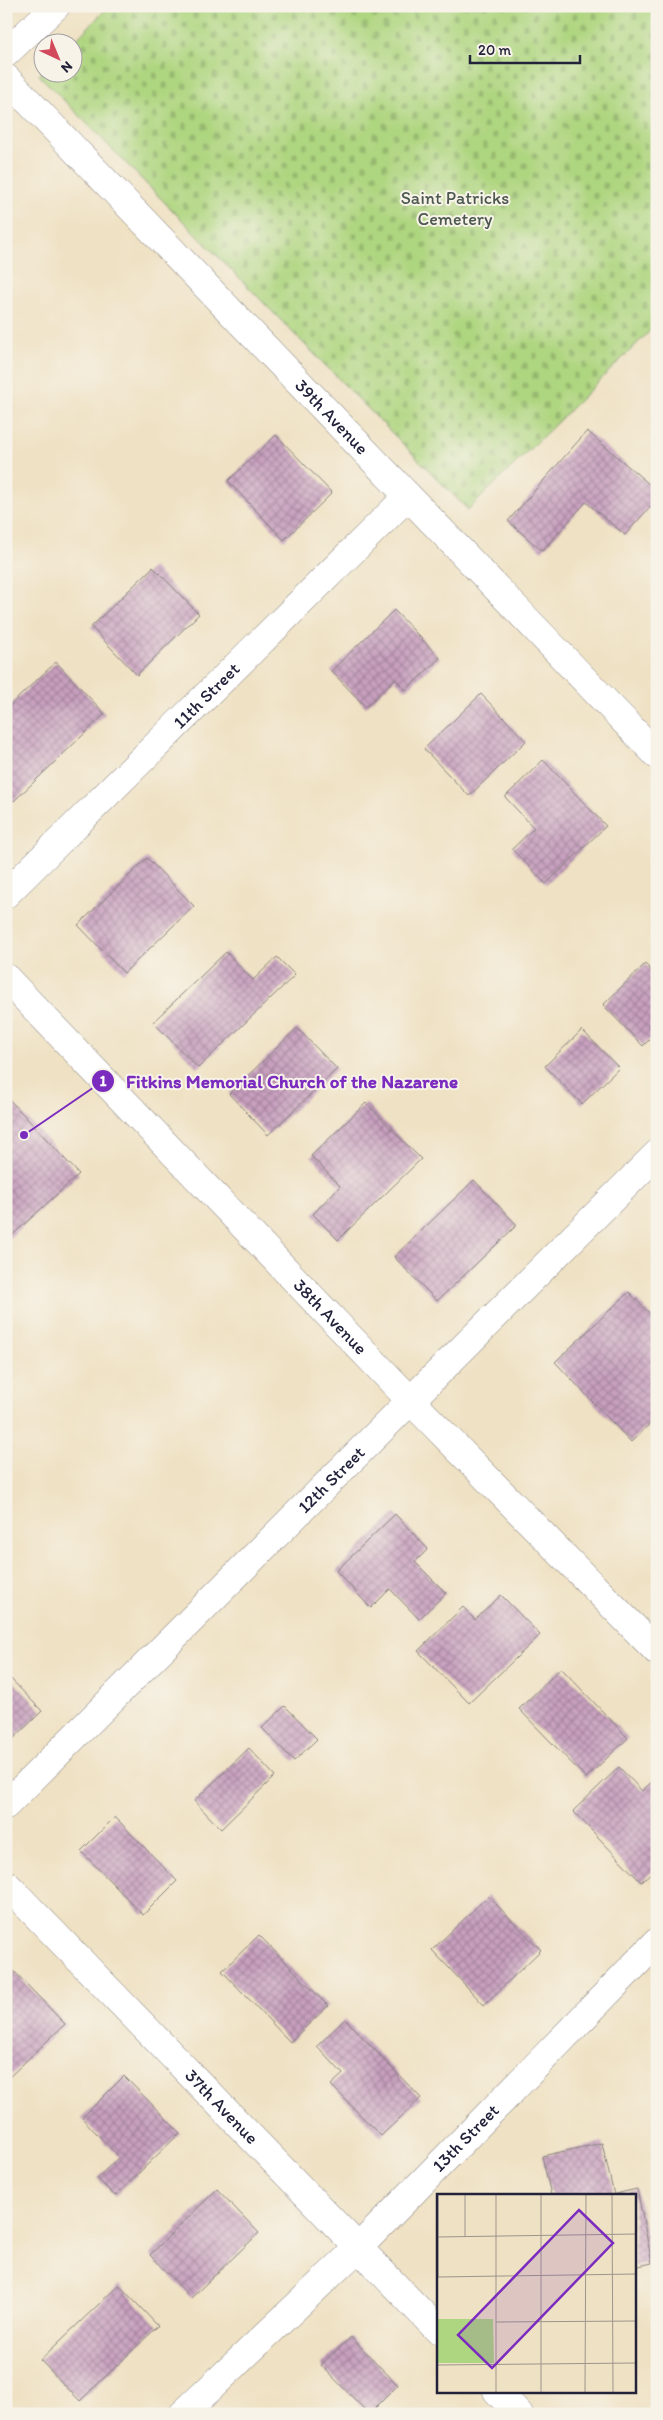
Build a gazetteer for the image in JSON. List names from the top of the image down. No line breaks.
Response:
{"streets":{"street":["39th Avenue","11th Street","38th Avenue","12th Street","37th Avenue","13th Street"]},"crossings":[["39th Avenue","11th Street"],["38th Avenue","12th Street"],["37th Avenue","13th Street"]],"parks":["Saint Patricks Cemetery"],"places":["Fitkins Memorial Church of the Nazarene"],"scale_bar":"20 m","north":"bottom right"}
